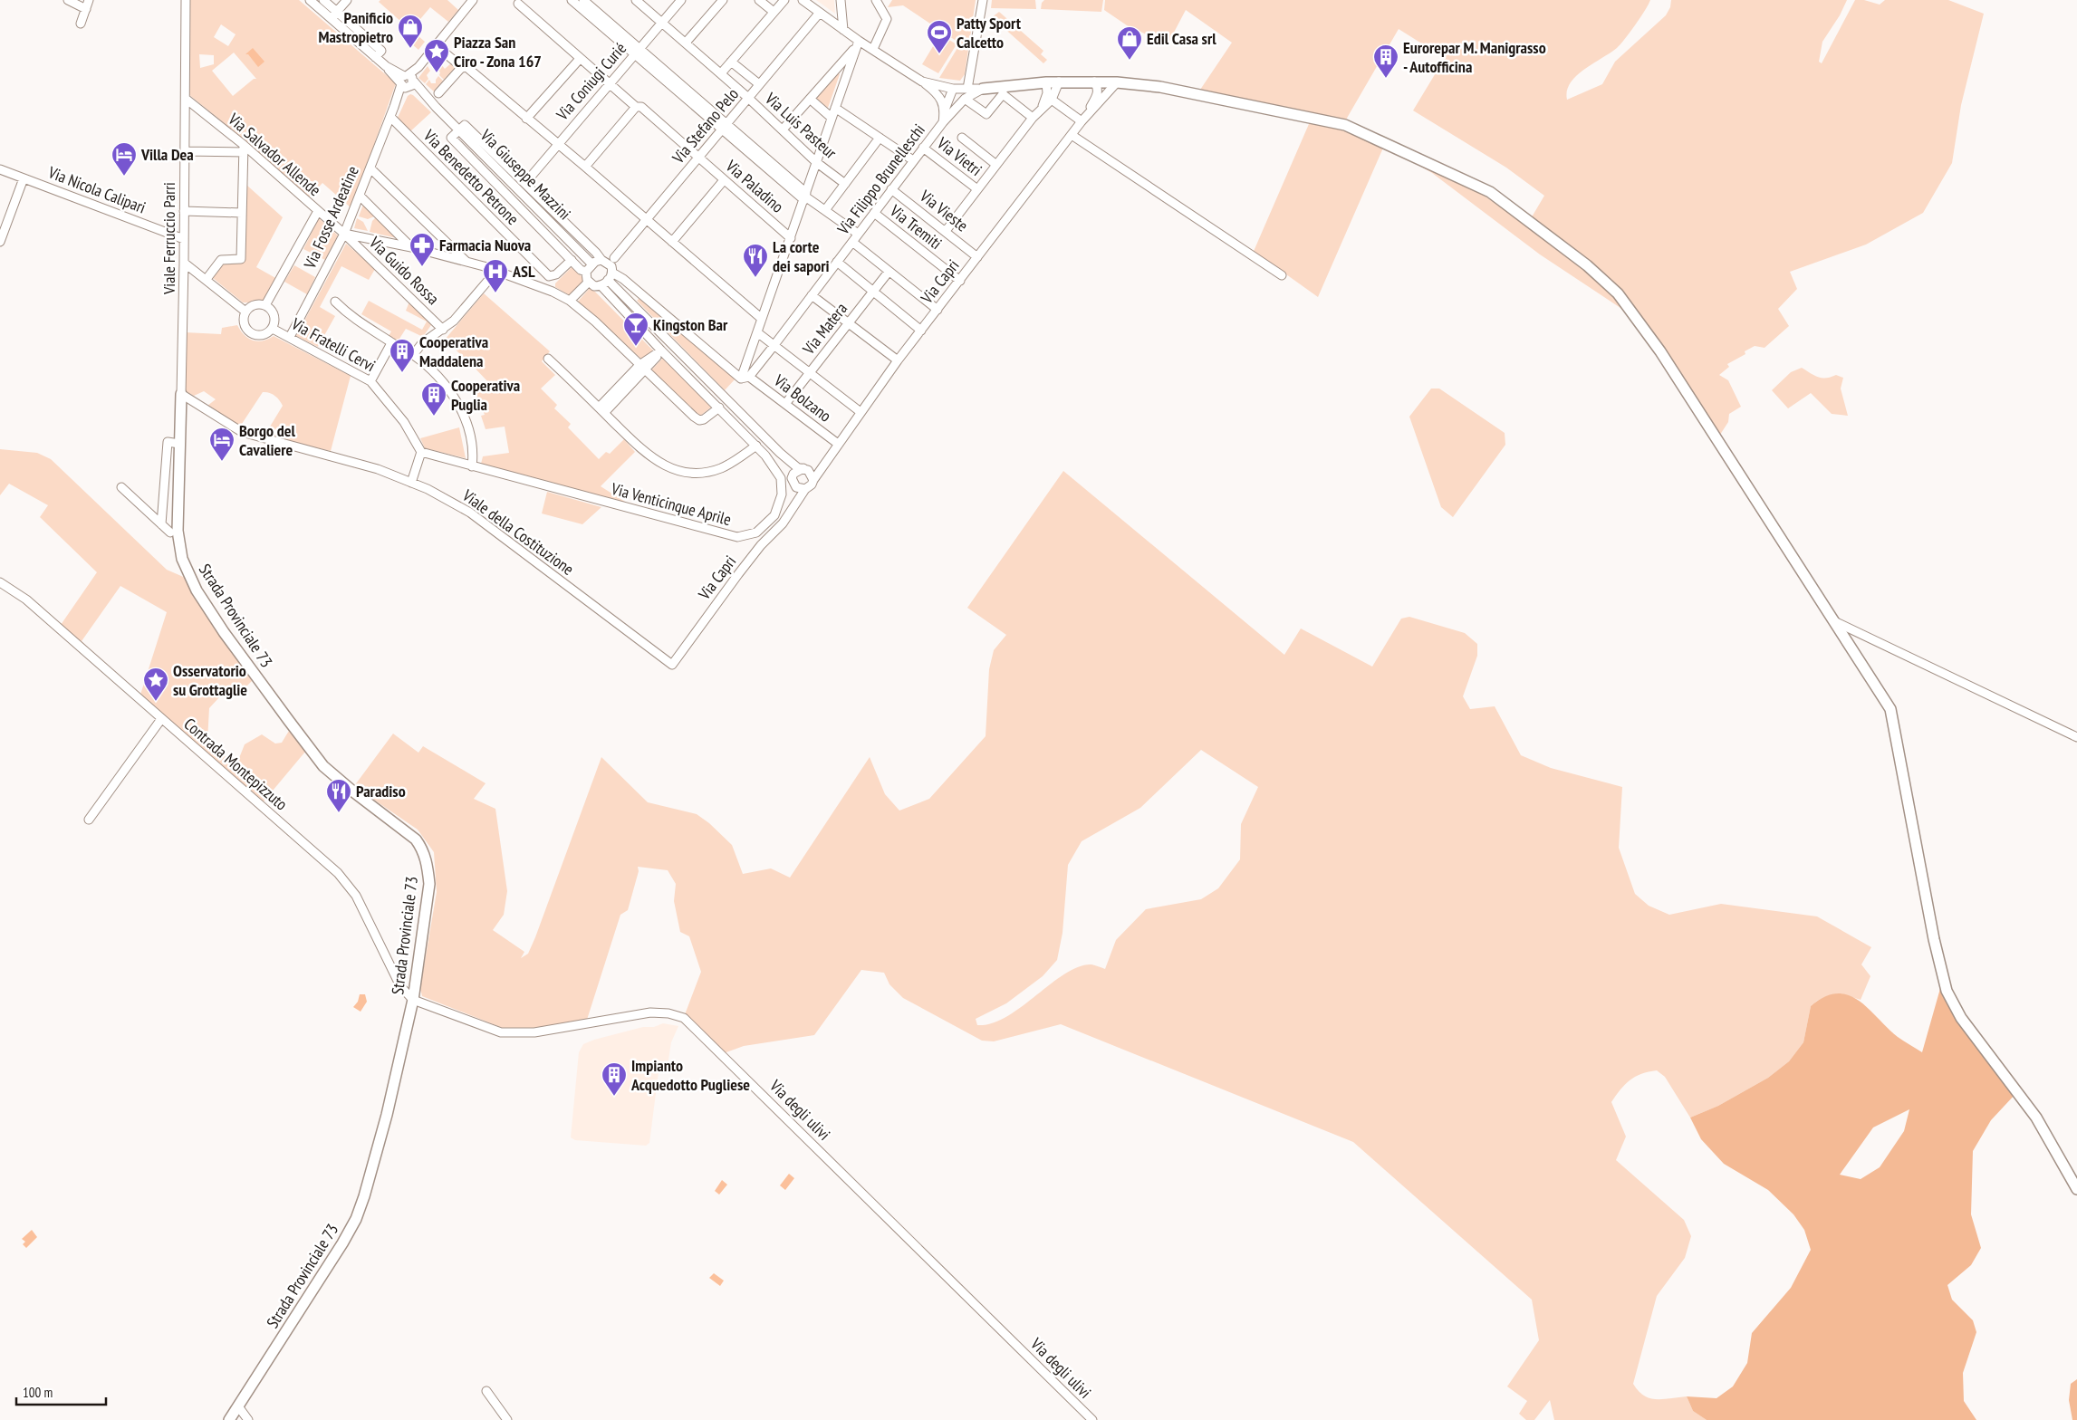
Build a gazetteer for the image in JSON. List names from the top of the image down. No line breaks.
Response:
{"streets":{"main road":["Strada Provinciale 73"],"street":["Via Coniugi Curié","Via Stefano Pelo","Via Luis Pasteur","Via Salvador Allende","Via Vietri","Via Giuseppe Mazzini","Via Benedetto Petrone","Via Filippo Brunelleschi","Via Paladino","Via Nicola Calipari","Via Vieste","Via Fosse Ardeatine","Via Tremiti","Viale Ferruccio Parri","Via Guido Rossa","Via Capri","Via Matera","Via Fratelli Cervi","Via Bolzano","Via Venticinque Aprile","Viale della Costituzione","Contrada Montepizzuto","Via degli ulivi"]},"crossings":[["Via Coniugi Curié","Via Luis Pasteur"],["Via Coniugi Curié","Via Paladino"],["Via Coniugi Curié","Via Bolzano"],["Via Stefano Pelo","Via Luis Pasteur"],["Via Stefano Pelo","Via Giuseppe Mazzini"],["Via Stefano Pelo","Via Paladino"],["Via Stefano Pelo","Via Bolzano"],["Via Stefano Pelo","Via Venticinque Aprile"],["Via Salvador Allende","Via Fosse Ardeatine"],["Via Salvador Allende","Viale Ferruccio Parri"],["Via Salvador Allende","Via Guido Rossa"],["Via Vietri","Via Filippo Brunelleschi"],["Via Giuseppe Mazzini","Via Fosse Ardeatine"],["Via Giuseppe Mazzini","Via Bolzano"],["Via Giuseppe Mazzini","Via Venticinque Aprile"],["Via Benedetto Petrone","Via Fosse Ardeatine"],["Via Filippo Brunelleschi","Via Vieste"],["Via Filippo Brunelleschi","Via Tremiti"],["Via Filippo Brunelleschi","Via Bolzano"],["Via Nicola Calipari","Viale Ferruccio Parri"],["Via Vieste","Via Capri"],["Via Fosse Ardeatine","Via Guido Rossa"],["Via Fosse Ardeatine","Via Fratelli Cervi"],["Via Tremiti","Via Capri"],["Viale Ferruccio Parri","Viale della Costituzione"],["Viale Ferruccio Parri","Strada Provinciale 73"],["Via Capri","Via Bolzano"],["Via Capri","Viale della Costituzione"],["Via Matera","Via Bolzano"],["Via Fratelli Cervi","Via Venticinque Aprile"],["Via Bolzano","Via Venticinque Aprile"],["Viale della Costituzione","Strada Provinciale 73"],["Strada Provinciale 73","Contrada Montepizzuto"],["Strada Provinciale 73","Via degli ulivi"],["Contrada Montepizzuto","Via degli ulivi"]],"places":{"shop":["Panificio Mastropietro","Edil Casa srl"],"sports":["Patty Sport Calcetto"],"place":["Piazza San Ciro - Zona 167","Osservatorio su Grottaglie"],"building":["Eurorepar M. Manigrasso - Autofficina","Cooperativa Maddalena","Cooperativa Puglia","Impianto Acquedotto Pugliese"],"hotel":["Villa Dea","Borgo del Cavaliere"],"pharmacy":["Farmacia Nuova"],"restaurant":["La corte dei sapori","Paradiso"],"hospital":["ASL"],"bar":["Kingston Bar"]},"scale_bar":"100 m"}
